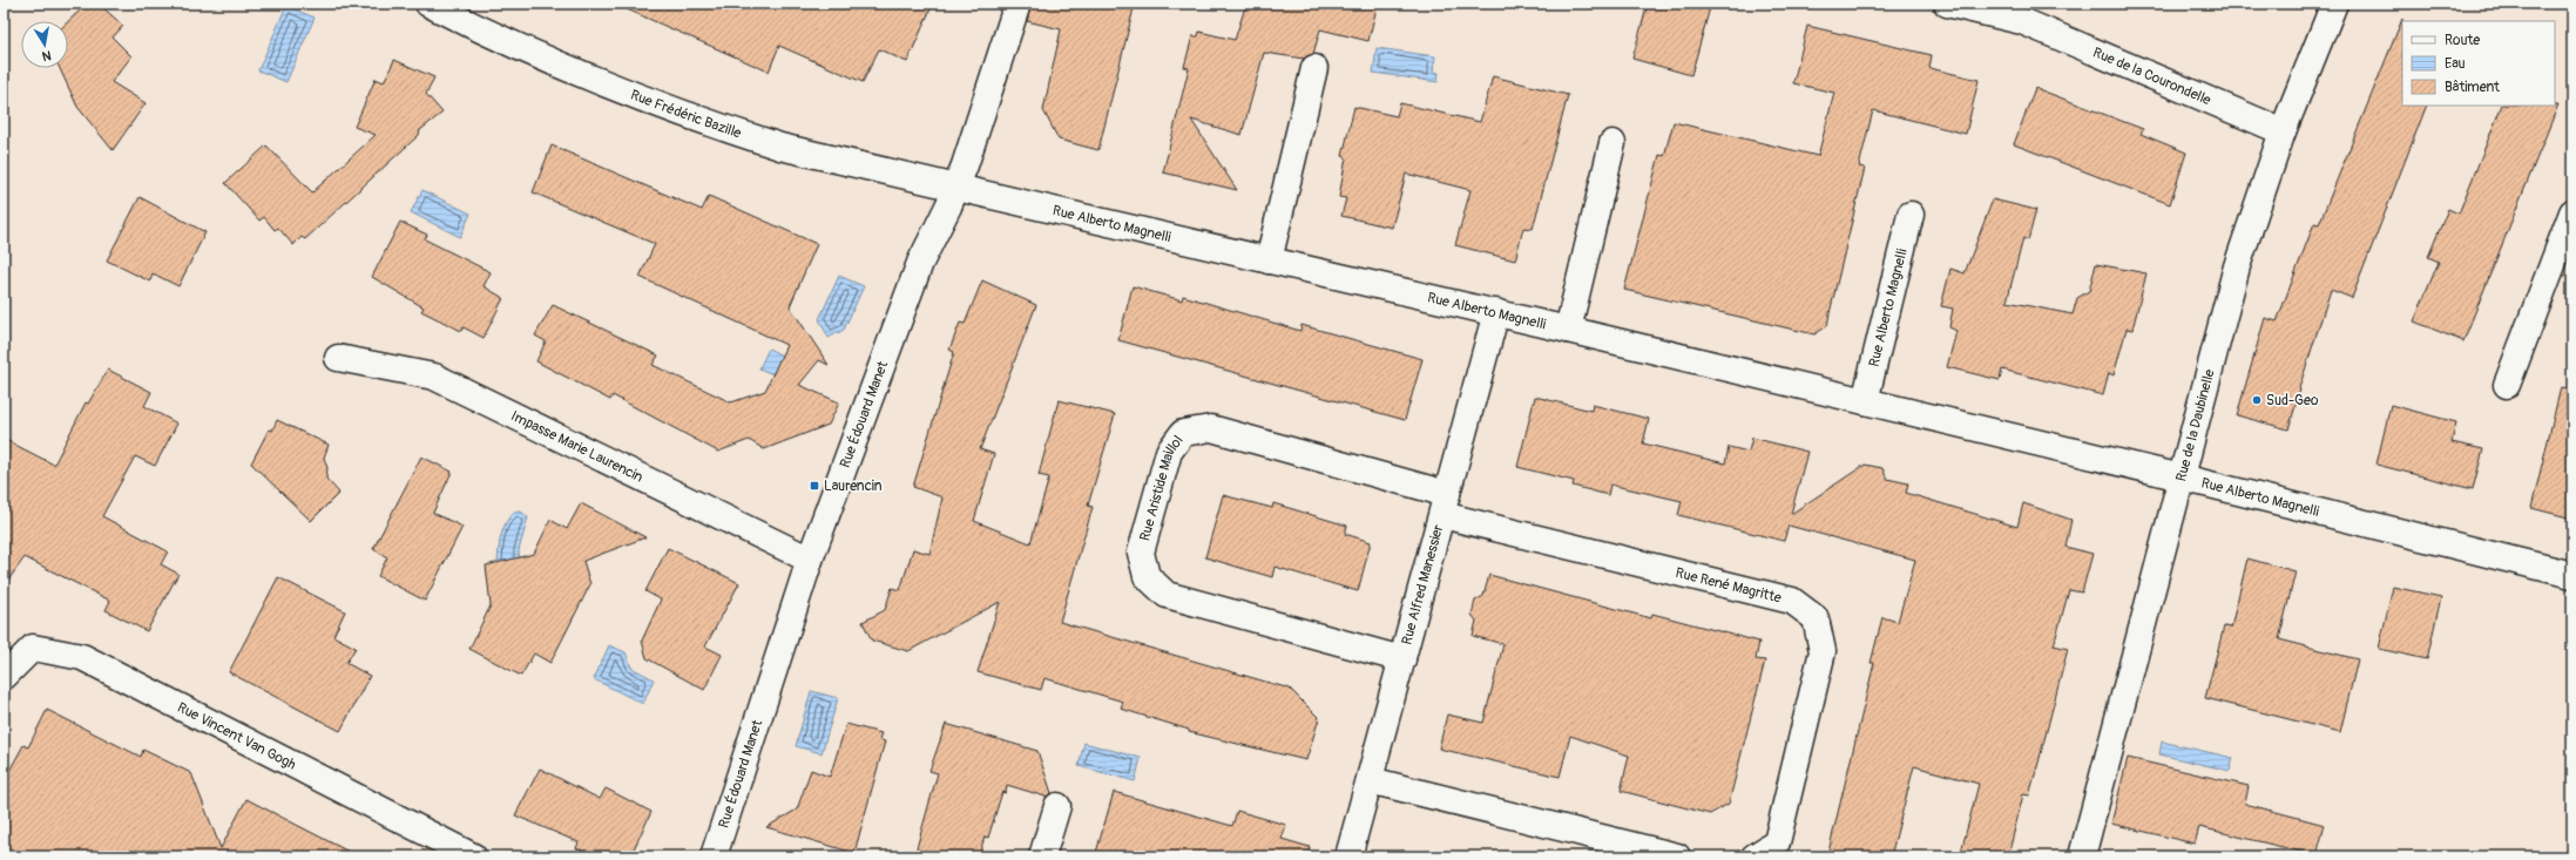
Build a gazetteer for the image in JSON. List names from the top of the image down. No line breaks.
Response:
{"streets":{"street":["Rue de la Courondelle","Rue Frédéric Bazille","Rue Alberto Magnelli","Rue Édouard Manet","Rue de la Daubinelle","Impasse Marie Laurencin","Rue Aristide Maillol","Rue Alfred Manessier","Rue René Magritte","Rue Vincent Van Gogh"]},"crossings":[["Rue de la Courondelle","Rue de la Daubinelle"],["Rue Frédéric Bazille","Rue Alberto Magnelli"],["Rue Frédéric Bazille","Rue Édouard Manet"],["Rue Alberto Magnelli","Rue Édouard Manet"],["Rue Alberto Magnelli","Rue de la Daubinelle"],["Rue Alberto Magnelli","Rue Alfred Manessier"],["Rue Édouard Manet","Impasse Marie Laurencin"],["Rue Aristide Maillol","Rue Alfred Manessier"],["Rue Aristide Maillol","Rue René Magritte"],["Rue Alfred Manessier","Rue René Magritte"]],"places":{"other":["Sud-Geo"],"transit":["Laurencin"]},"legend":["Route","Eau","Bâtiment"],"north":"bottom"}
